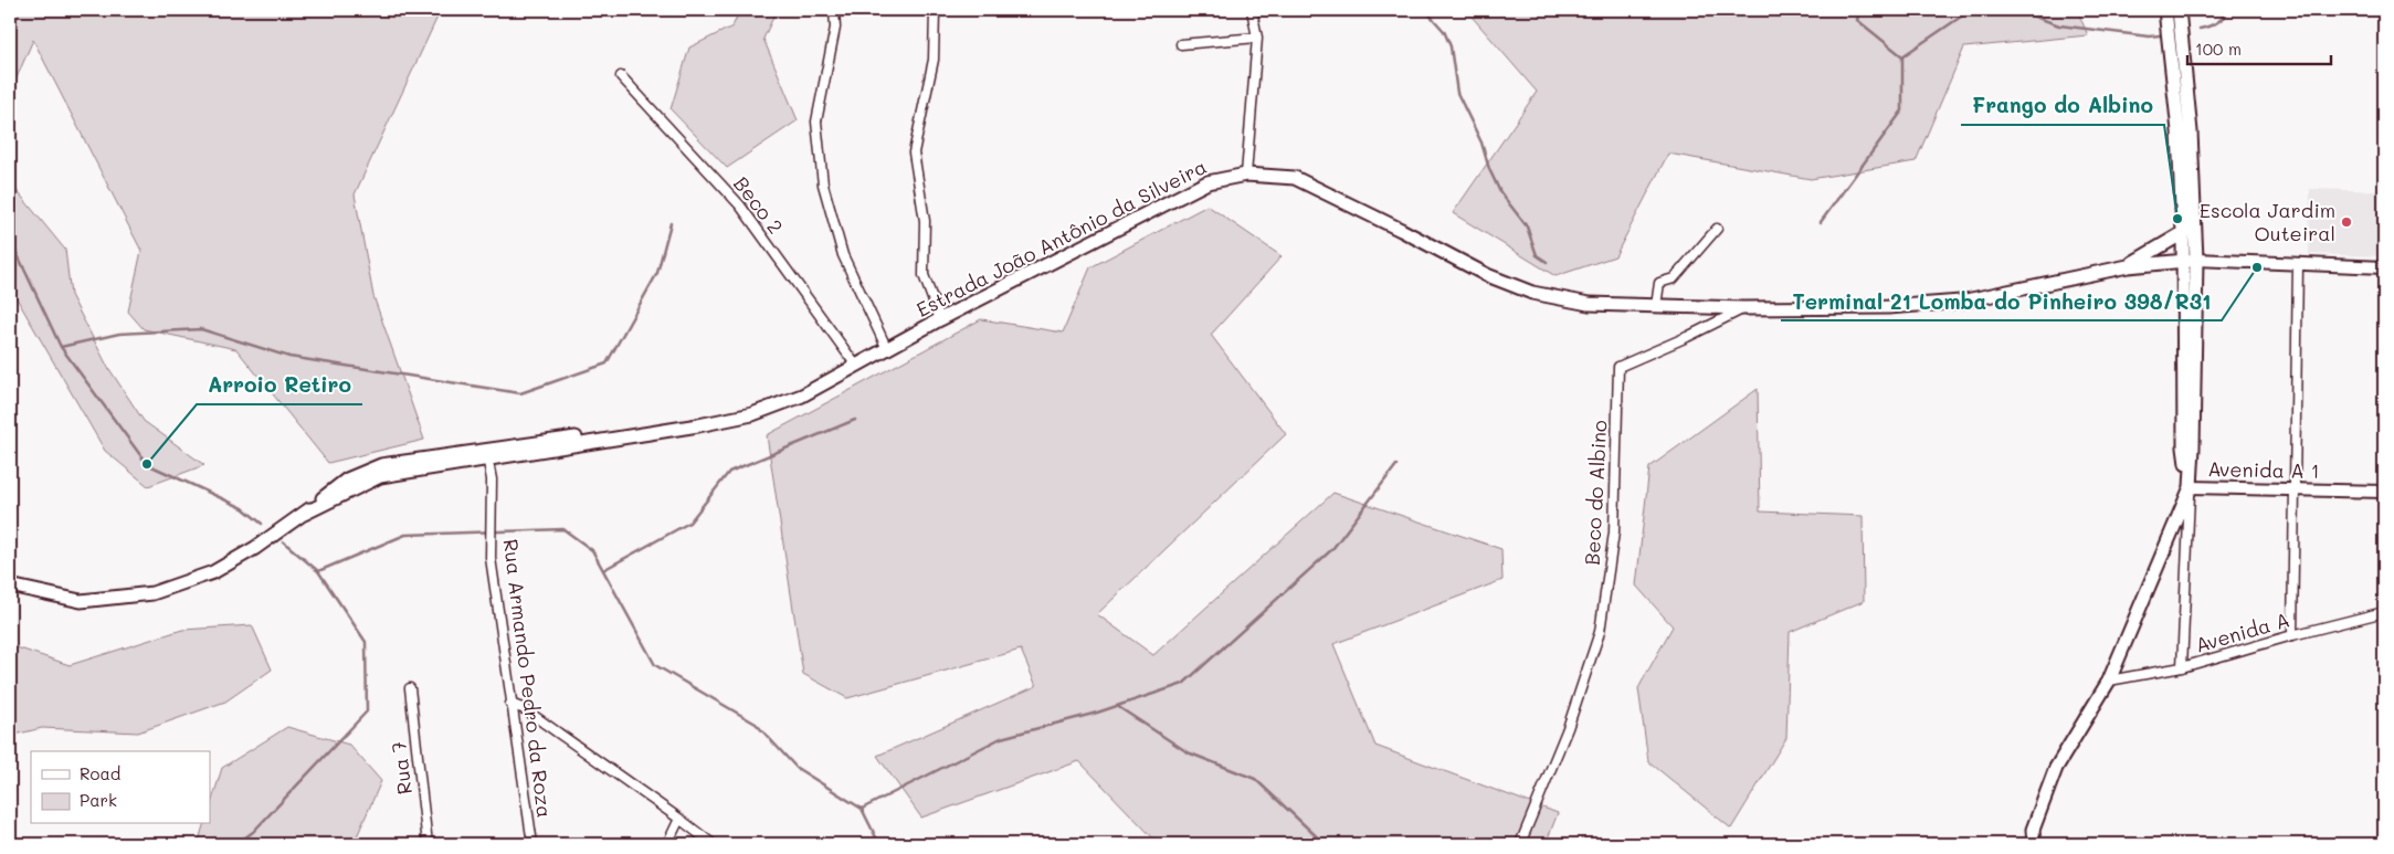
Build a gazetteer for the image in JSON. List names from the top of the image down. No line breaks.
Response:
{"streets":{"main road":["Estrada João Antônio da Silveira"],"street":["Beco 2","Avenida A 1","Beco do Albino","Avenida A","Rua Armando Pedro da Roza","Rua 7"]},"crossings":[["Beco 2","Estrada João Antônio da Silveira"],["Estrada João Antônio da Silveira","Beco do Albino"],["Estrada João Antônio da Silveira","Rua Armando Pedro da Roza"],["Avenida A 1","Avenida A"]],"places":["Frango do Albino","Escola Jardim Outeiral","Terminal 21 Lomba do Pinheiro 398/R31","Arroio Retiro"],"legend":["Road","Park"],"scale_bar":"100 m"}
